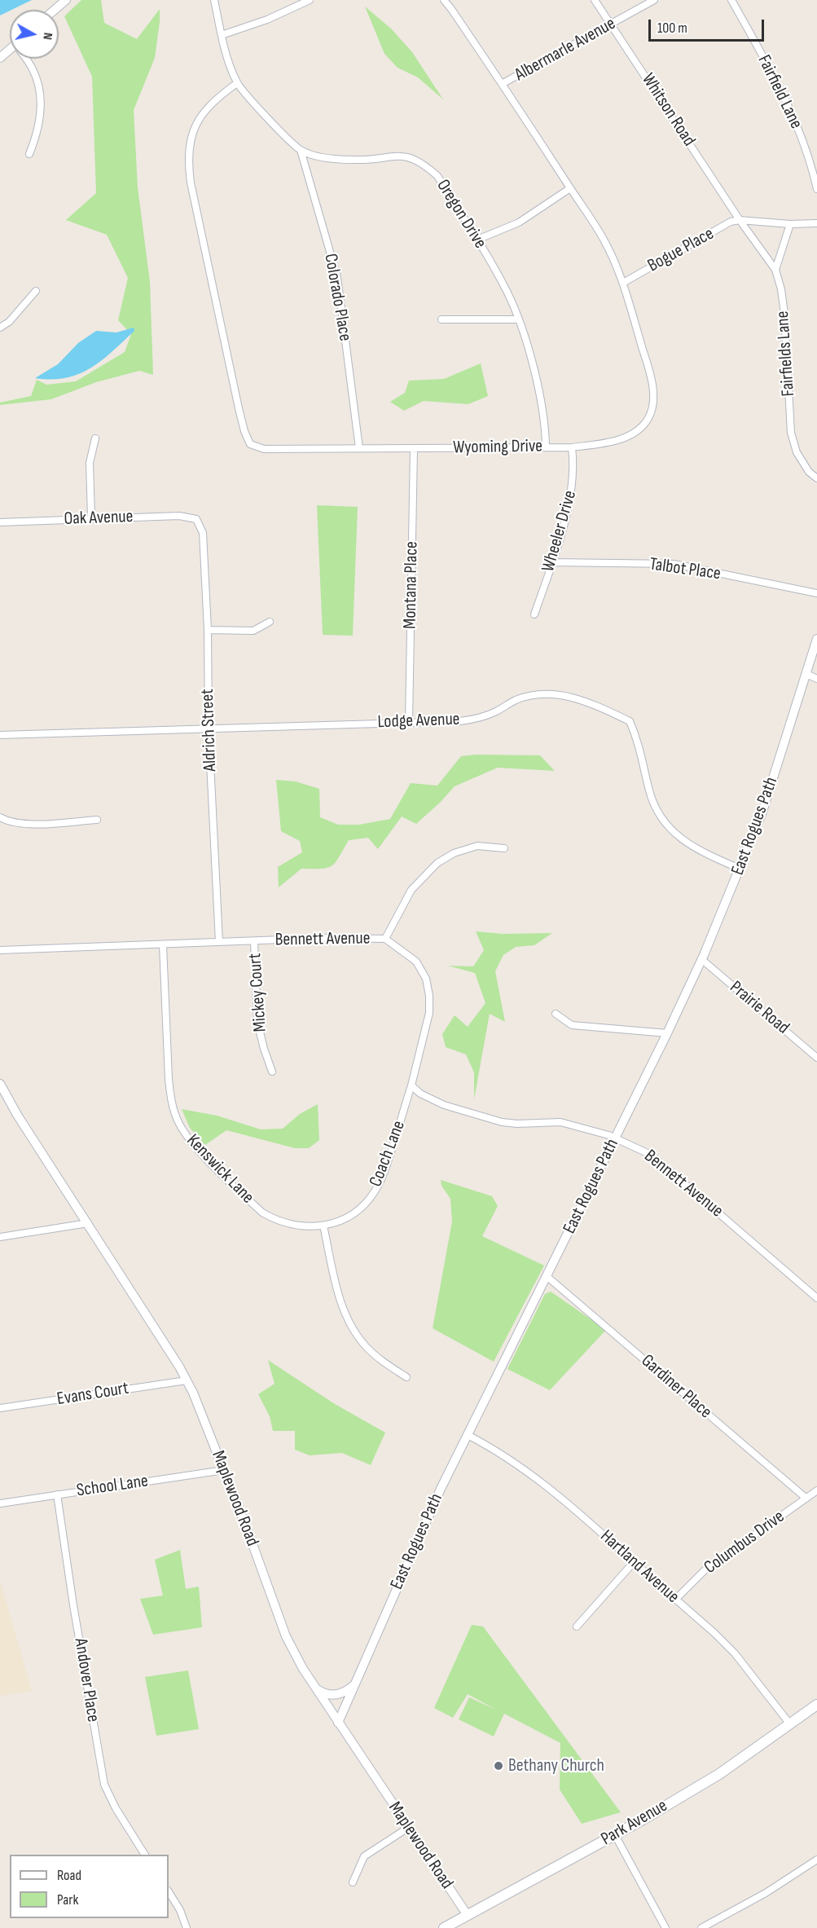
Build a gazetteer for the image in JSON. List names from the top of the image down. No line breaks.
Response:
{"streets":{"main road":["Park Avenue"],"street":["Albermarle Avenue","Fairfield Lane","Whitson Road","Oregon Drive","Bogue Place","Colorado Place","Fairfields Lane","Wyoming Drive","Oak Avenue","Wheeler Drive","Talbot Place","Montana Place","Lodge Avenue","Aldrich Street","East Rogues Path","Bennett Avenue","Mickey Court","Prairie Road","Coach Lane","Kenswick Lane","Gardiner Place","Evans Court","School Lane","Maplewood Road","Columbus Drive","Hartland Avenue","Andover Place"]},"crossings":[["Albermarle Avenue","Whitson Road"],["Albermarle Avenue","Wyoming Drive"],["Whitson Road","Bogue Place"],["Whitson Road","Fairfields Lane"],["Oregon Drive","Colorado Place"],["Oregon Drive","Wyoming Drive"],["Bogue Place","Wyoming Drive"],["Colorado Place","Wyoming Drive"],["Wyoming Drive","Wheeler Drive"],["Wyoming Drive","Montana Place"],["Oak Avenue","Aldrich Street"],["Wheeler Drive","Talbot Place"],["Montana Place","Lodge Avenue"],["Lodge Avenue","Aldrich Street"],["Lodge Avenue","East Rogues Path"],["Aldrich Street","Bennett Avenue"],["East Rogues Path","Bennett Avenue"],["East Rogues Path","Prairie Road"],["East Rogues Path","Gardiner Place"],["East Rogues Path","Maplewood Road"],["East Rogues Path","Hartland Avenue"],["Bennett Avenue","Mickey Court"],["Bennett Avenue","Coach Lane"],["Bennett Avenue","Kenswick Lane"],["Coach Lane","Kenswick Lane"],["Gardiner Place","Columbus Drive"],["Evans Court","Maplewood Road"],["School Lane","Maplewood Road"],["School Lane","Andover Place"],["Maplewood Road","Park Avenue"],["Columbus Drive","Hartland Avenue"],["Hartland Avenue","Park Avenue"]],"places":["Bethany Church"],"legend":["Road","Park"],"scale_bar":"100 m","north":"right"}
